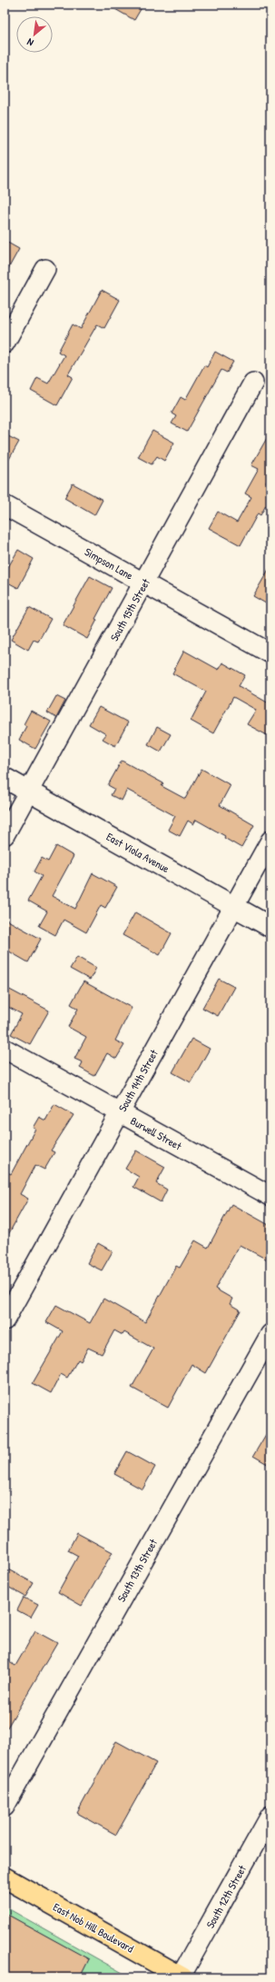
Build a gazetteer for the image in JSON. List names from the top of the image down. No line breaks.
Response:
{"streets":{"main road":["East Nob Hill Boulevard"],"street":["Simpson Lane","South 15th Street","East Viola Avenue","South 14th Street","Burwell Street","South 13th Street","South 12th Street"]},"crossings":[["Simpson Lane","South 15th Street"],["South 15th Street","East Viola Avenue"],["East Viola Avenue","South 14th Street"],["South 14th Street","Burwell Street"],["South 12th Street","East Nob Hill Boulevard"]],"north":"bottom left"}
